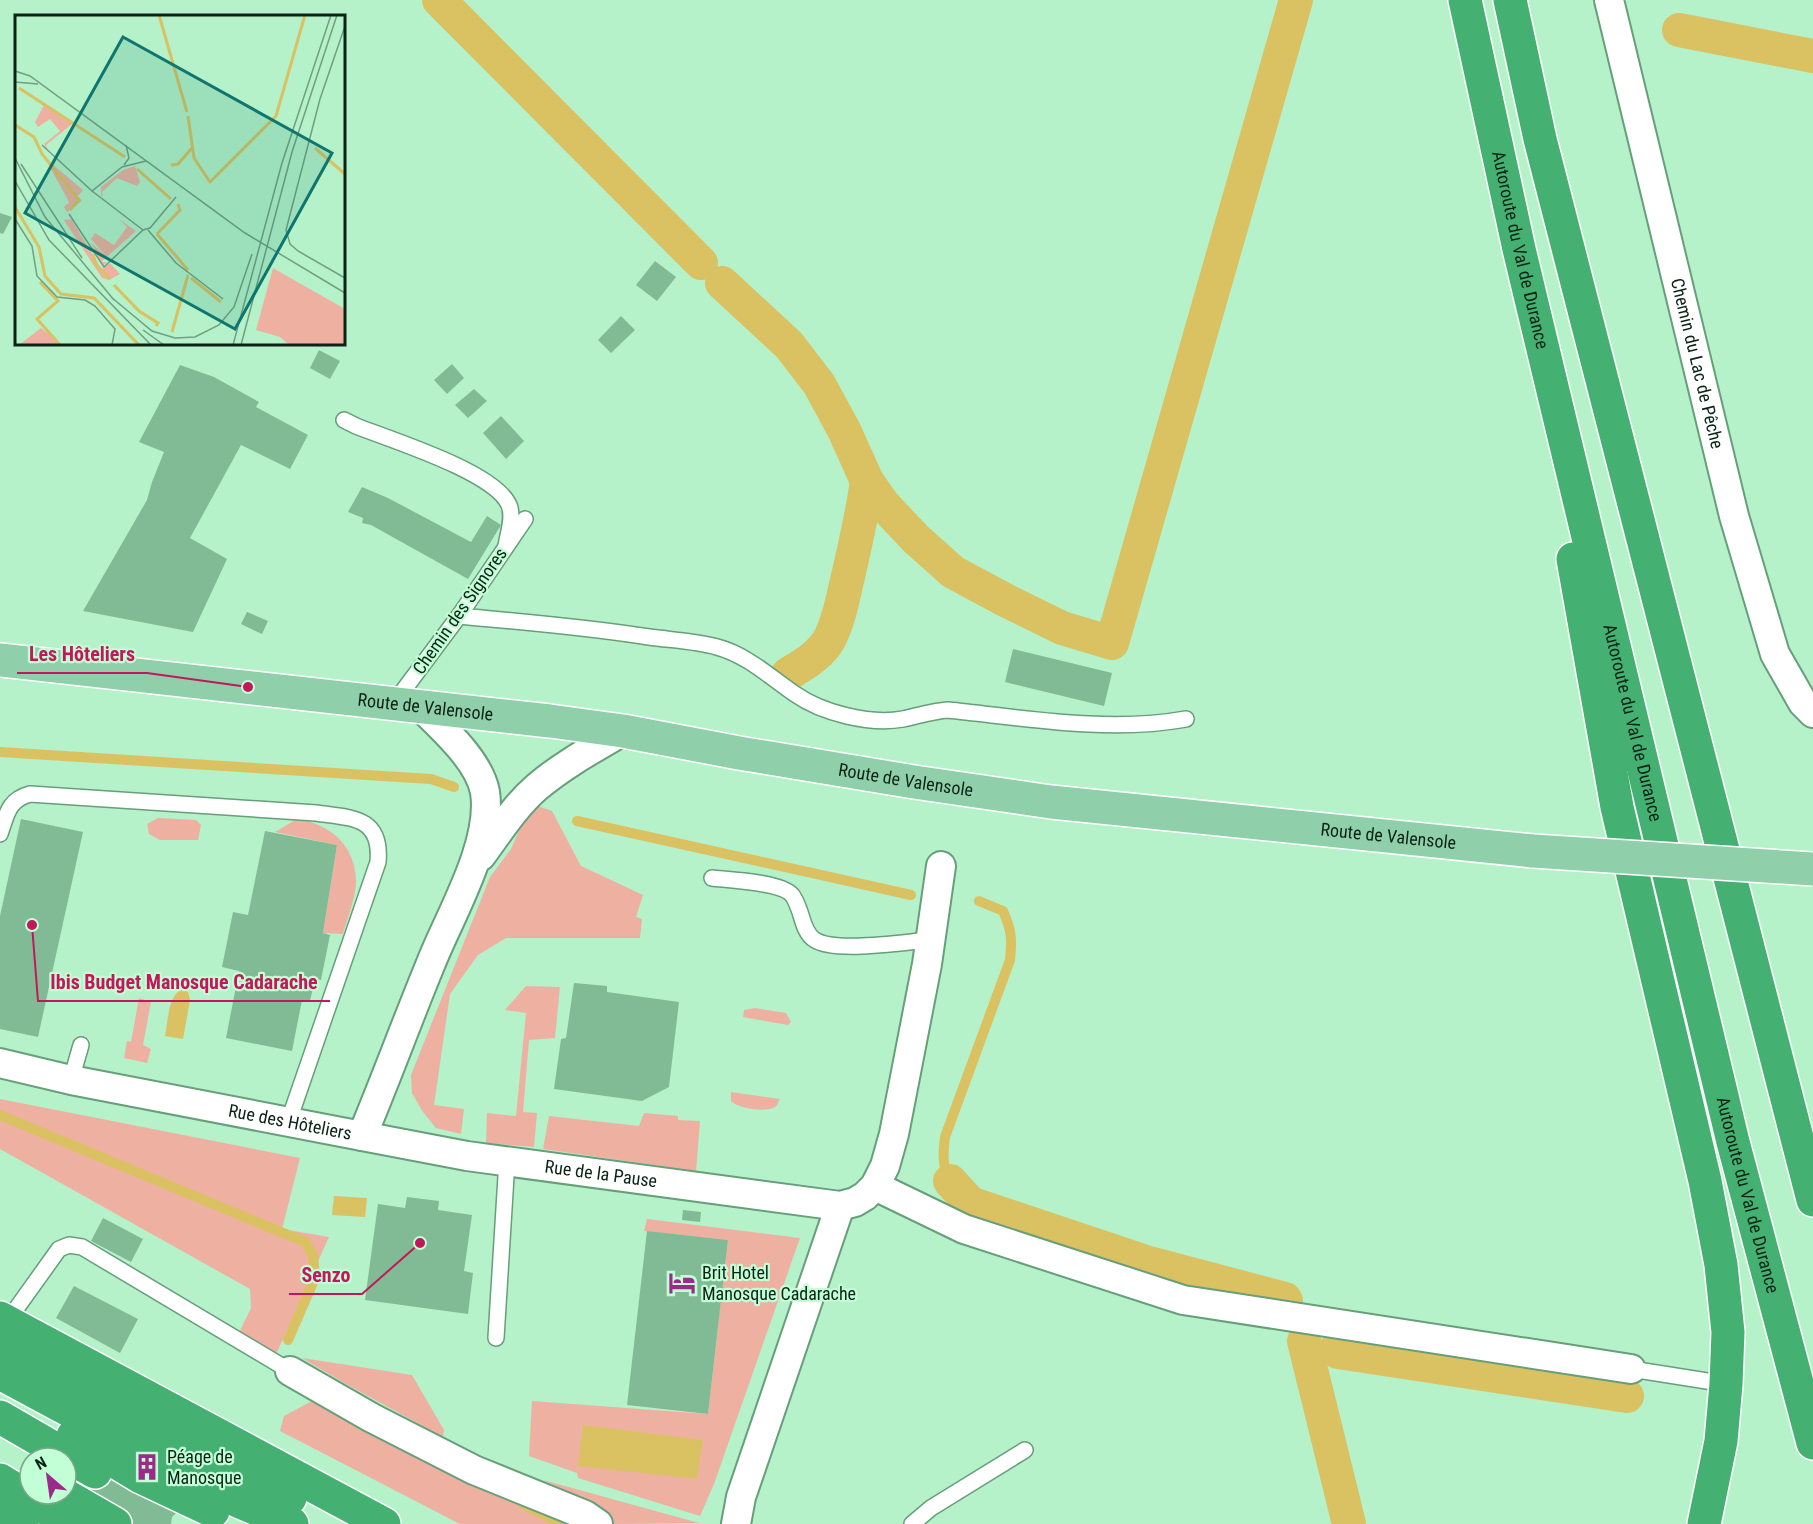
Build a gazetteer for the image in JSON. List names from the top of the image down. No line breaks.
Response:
{"streets":{"highway":["Autoroute du Val de Durance"],"main road":["Route de Valensole"],"street":["Chemin du Lac de Pêche","Rue des Hôteliers","Rue de la Pause"],"lane":["Chemin des Signores"]},"crossings":[["Chemin des Signores","Route de Valensole"],["Chemin des Signores","Rue des Hôteliers"],["Route de Valensole","Rue des Hôteliers"],["Rue des Hôteliers","Rue de la Pause"]],"places":{"other":["Les Hôteliers","Ibis Budget Manosque Cadarache","Senzo"],"hotel":["Brit Hotel Manosque Cadarache"],"building":["Péage de Manosque"]},"north":"top left"}
